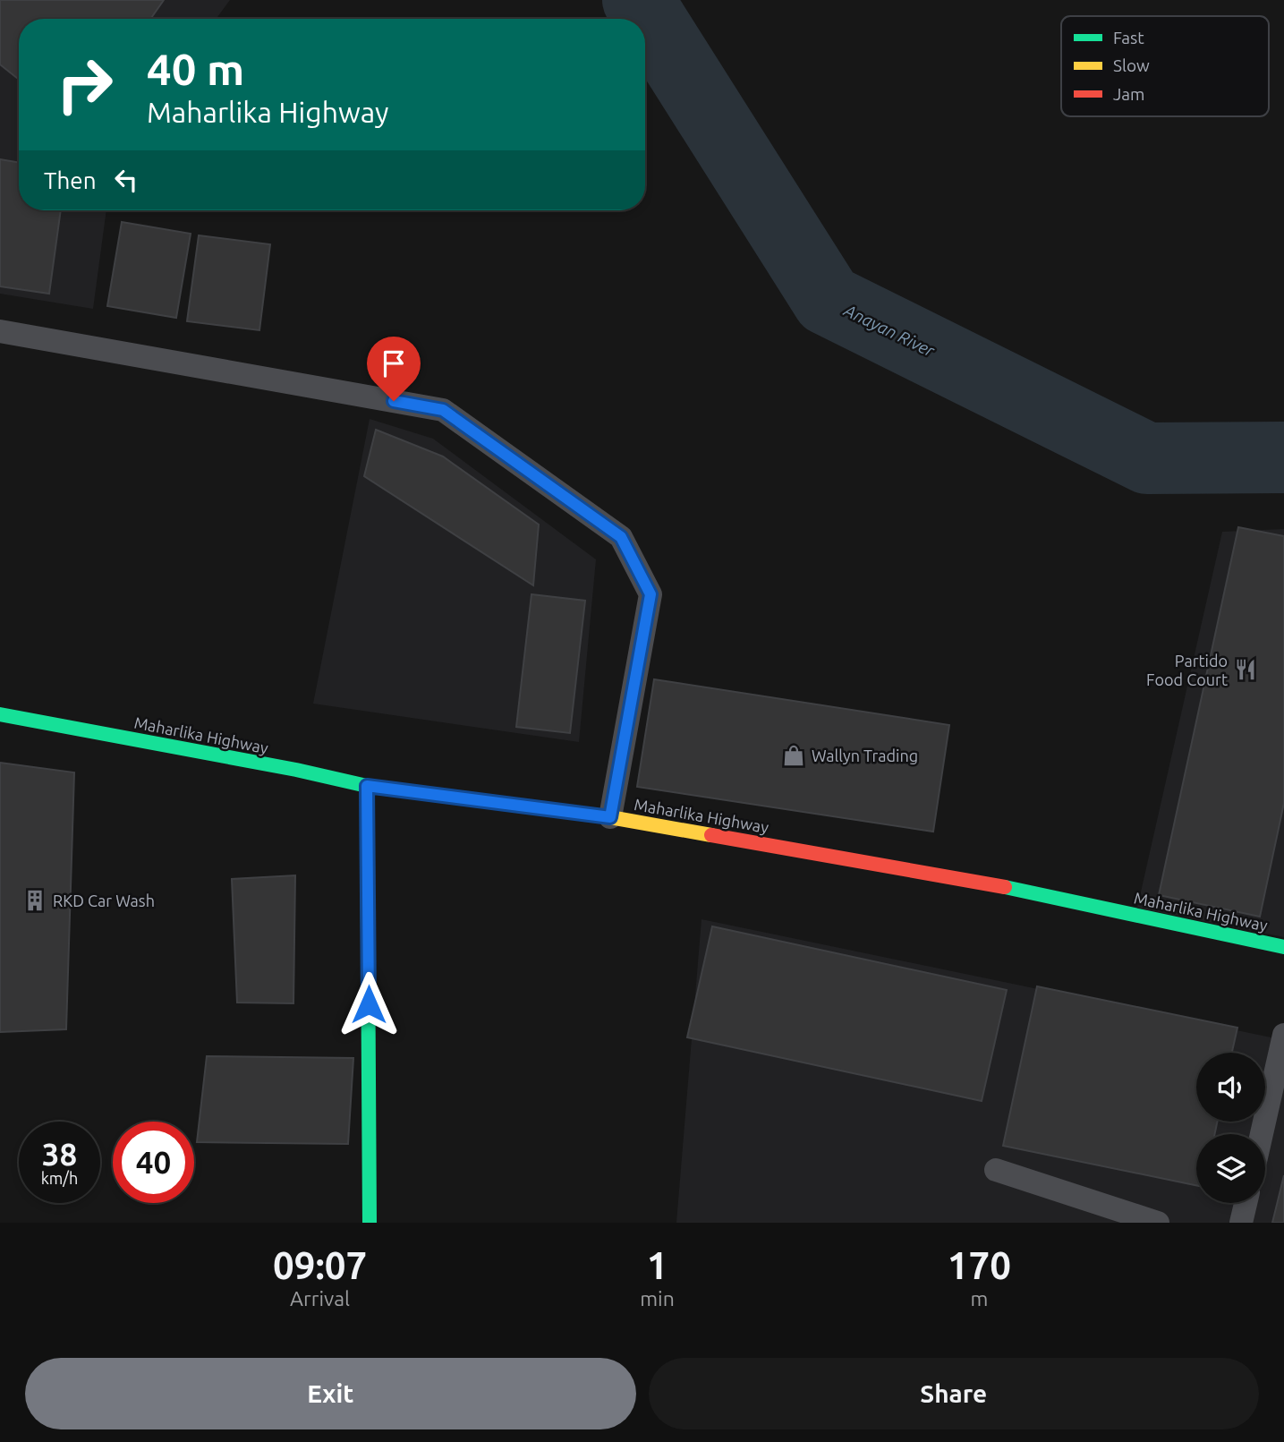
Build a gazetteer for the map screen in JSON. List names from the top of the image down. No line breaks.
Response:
{"streets":{"main road":["Maharlika Highway"]},"water":["Anayan River"],"places":{"restaurant":["Partido Food Court"],"shop":["Wallyn Trading"],"building":["RKD Car Wash"]},"legend":["Fast","Slow","Jam"],"page":{"turn":["40 m","Maharlika Highway"],"then":"Then","speed":"38 km/h","limit":"40","eta":["09:07","Arrival","1","min","170","m"],"buttons":["Exit","Share"]}}
